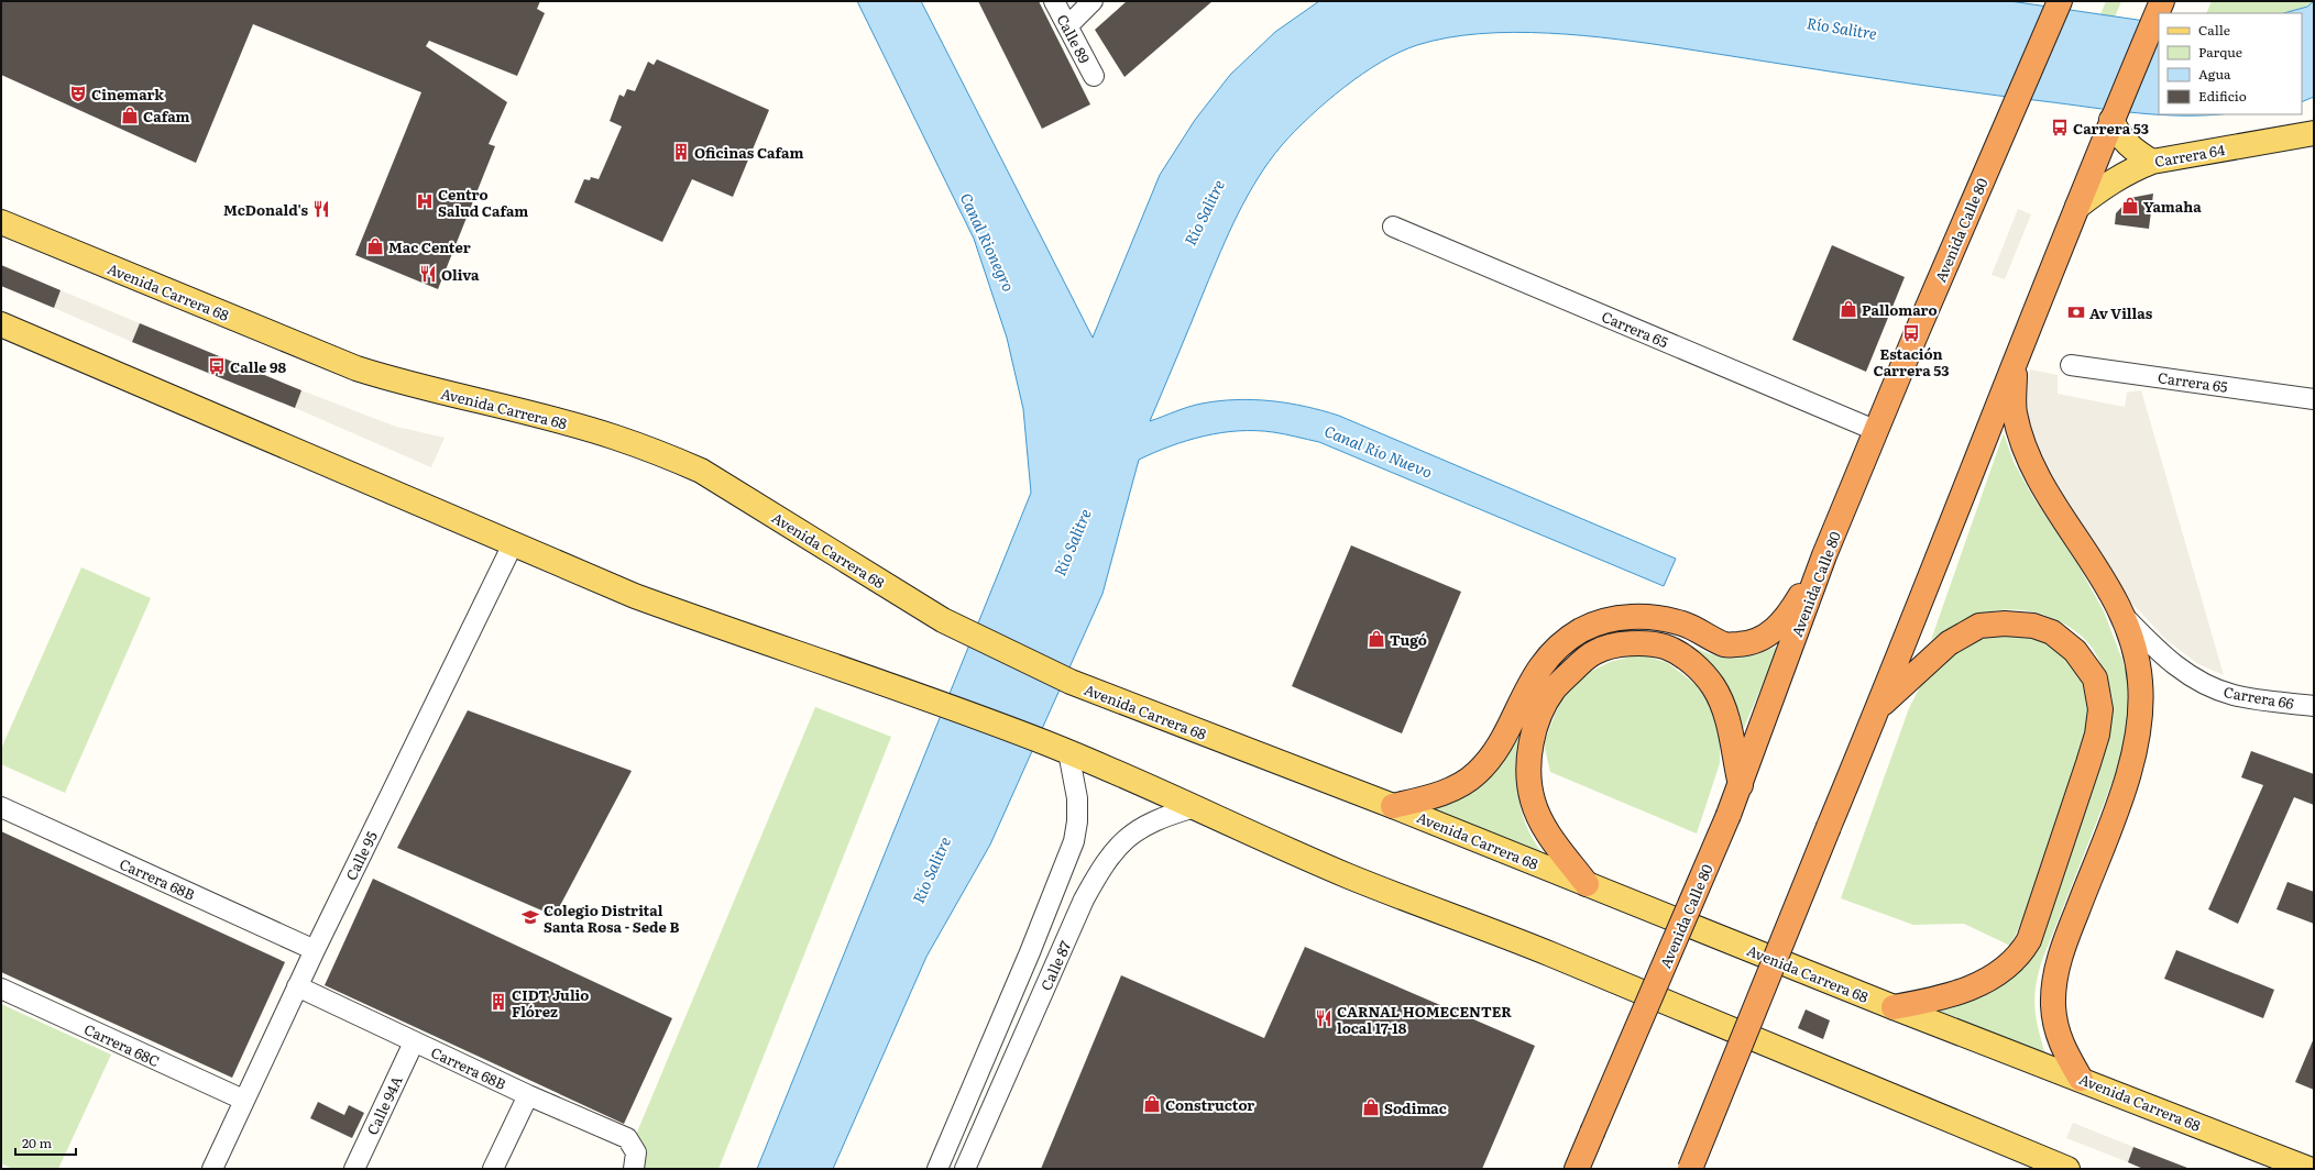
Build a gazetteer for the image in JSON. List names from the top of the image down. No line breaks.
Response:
{"streets":{"highway":["Avenida Calle 80"],"main road":["Carrera 64","Avenida Carrera 68"],"street":["Calle 89","Carrera 65","Carrera 66","Calle 95","Carrera 68B","Calle 87","Carrera 68C","Calle 94A"]},"crossings":[["Avenida Calle 80","Carrera 65"],["Calle 95","Carrera 68B"],["Calle 95","Carrera 68C"],["Carrera 68B","Calle 94A"]],"water":["Río Salitre","Canal Rionegro","Canal Río Nuevo"],"places":{"theatre":["Cinemark"],"shop":["Cafam","Yamaha","Mac Center","Pallomaro","Tugó","Constructor","Sodimac"],"bus stop":["Carrera 53","Estación Carrera 53","Calle 98"],"building":["Oficinas Cafam","CIDT Julio Flórez"],"hospital":["Centro Salud Cafam"],"restaurant":["McDonald's","Oliva","CARNAL HOMECENTER local 17-18"],"bank":["Av Villas"],"school or university":["Colegio Distrital Santa Rosa - Sede B"]},"legend":["Calle","Parque","Agua","Edificio"],"scale_bar":"20 m"}
